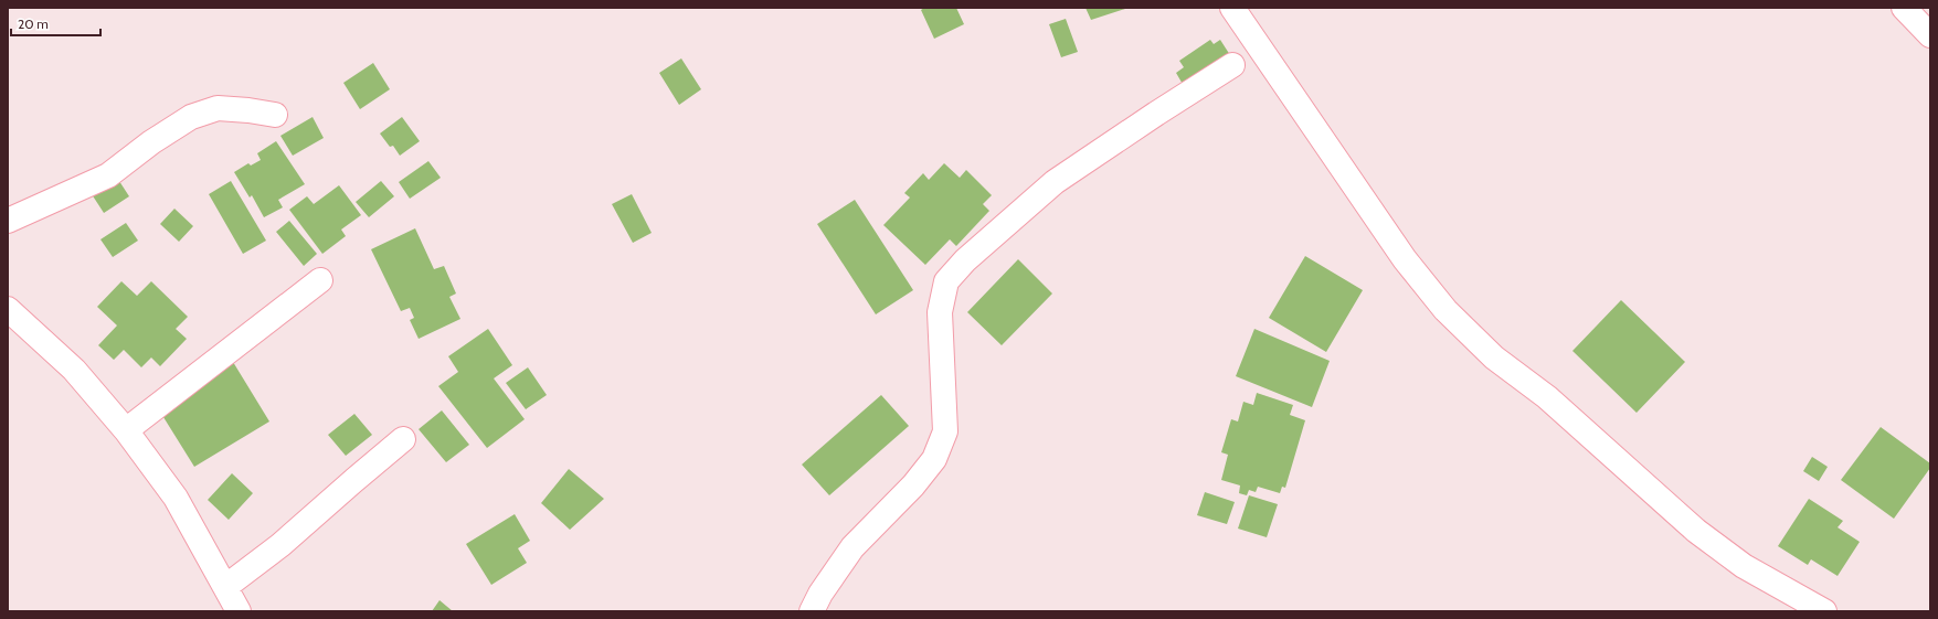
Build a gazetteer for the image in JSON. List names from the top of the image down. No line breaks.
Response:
{"scale_bar":"20 m"}
